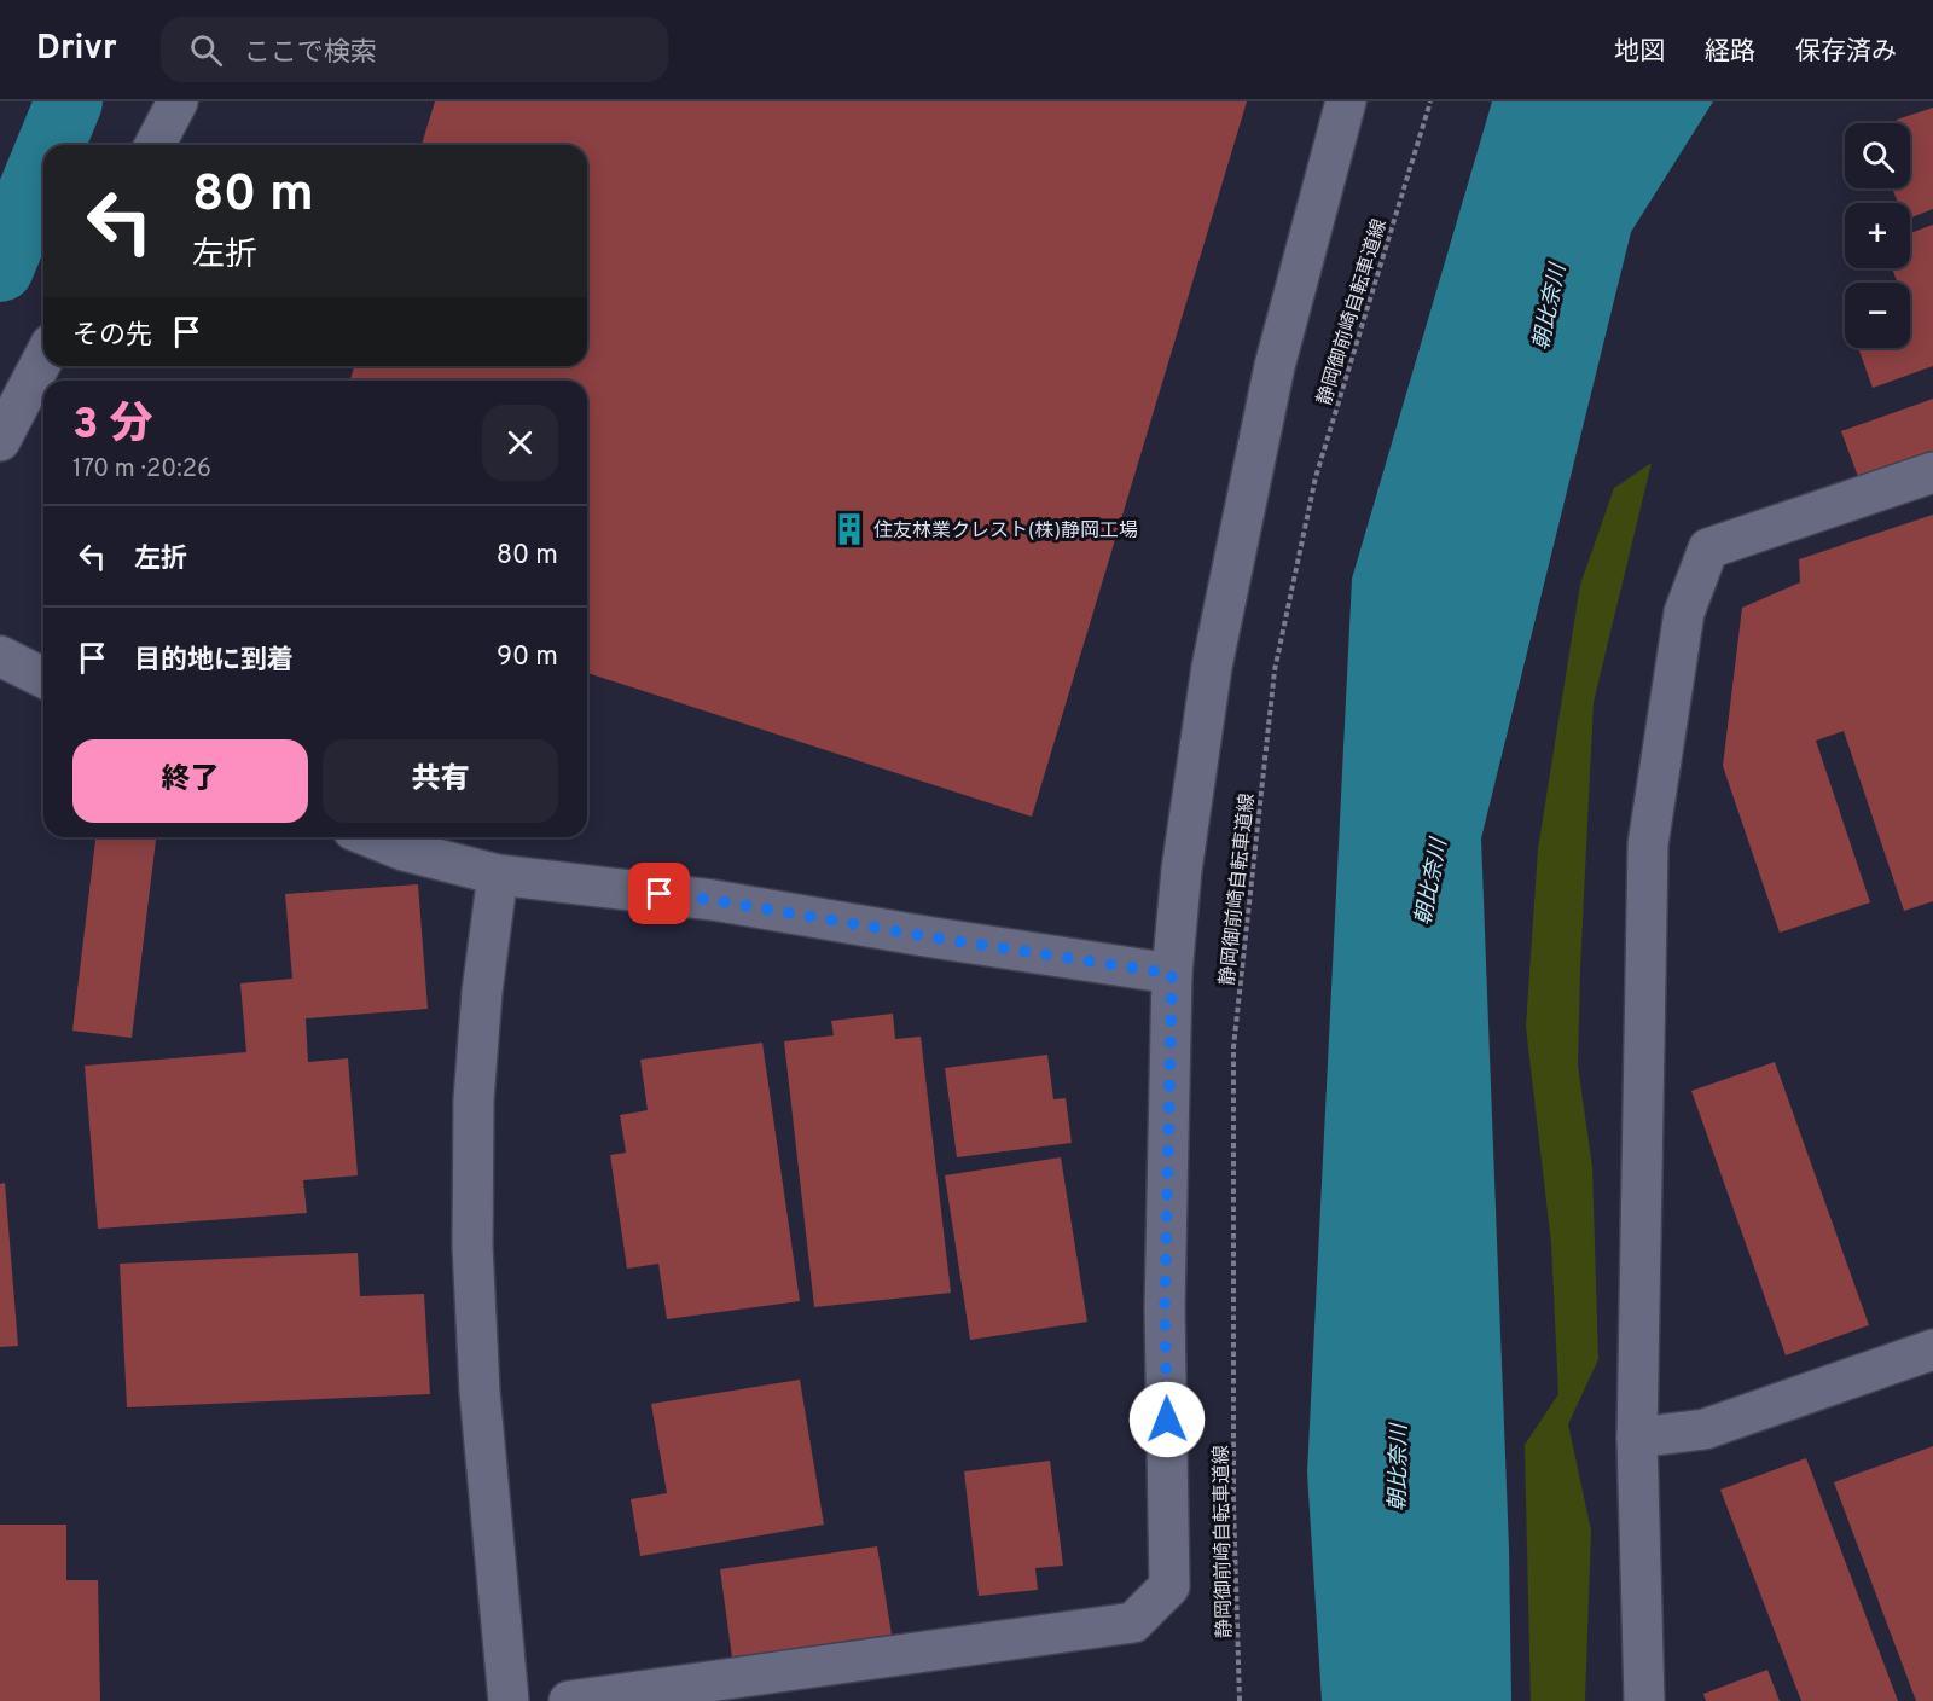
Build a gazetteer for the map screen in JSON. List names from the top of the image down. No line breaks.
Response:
{"streets":{"path":["静岡御前崎自転車道線"]},"water":["朝比奈川"],"places":{"building":["住友林業クレスト(株)静岡工場"]},"page":{"header":"Drivr","search":"ここで検索","nav":["地図","経路","保存済み"],"map_buttons":["+","−"],"turn":["80 m","左折"],"then":"その先","heading":["3 分","170 m · 20:26"],"list":[{"name":"左折","value":"80 m"},{"name":"目的地に到着","value":"90 m"}],"buttons":["終了","共有"]}}
